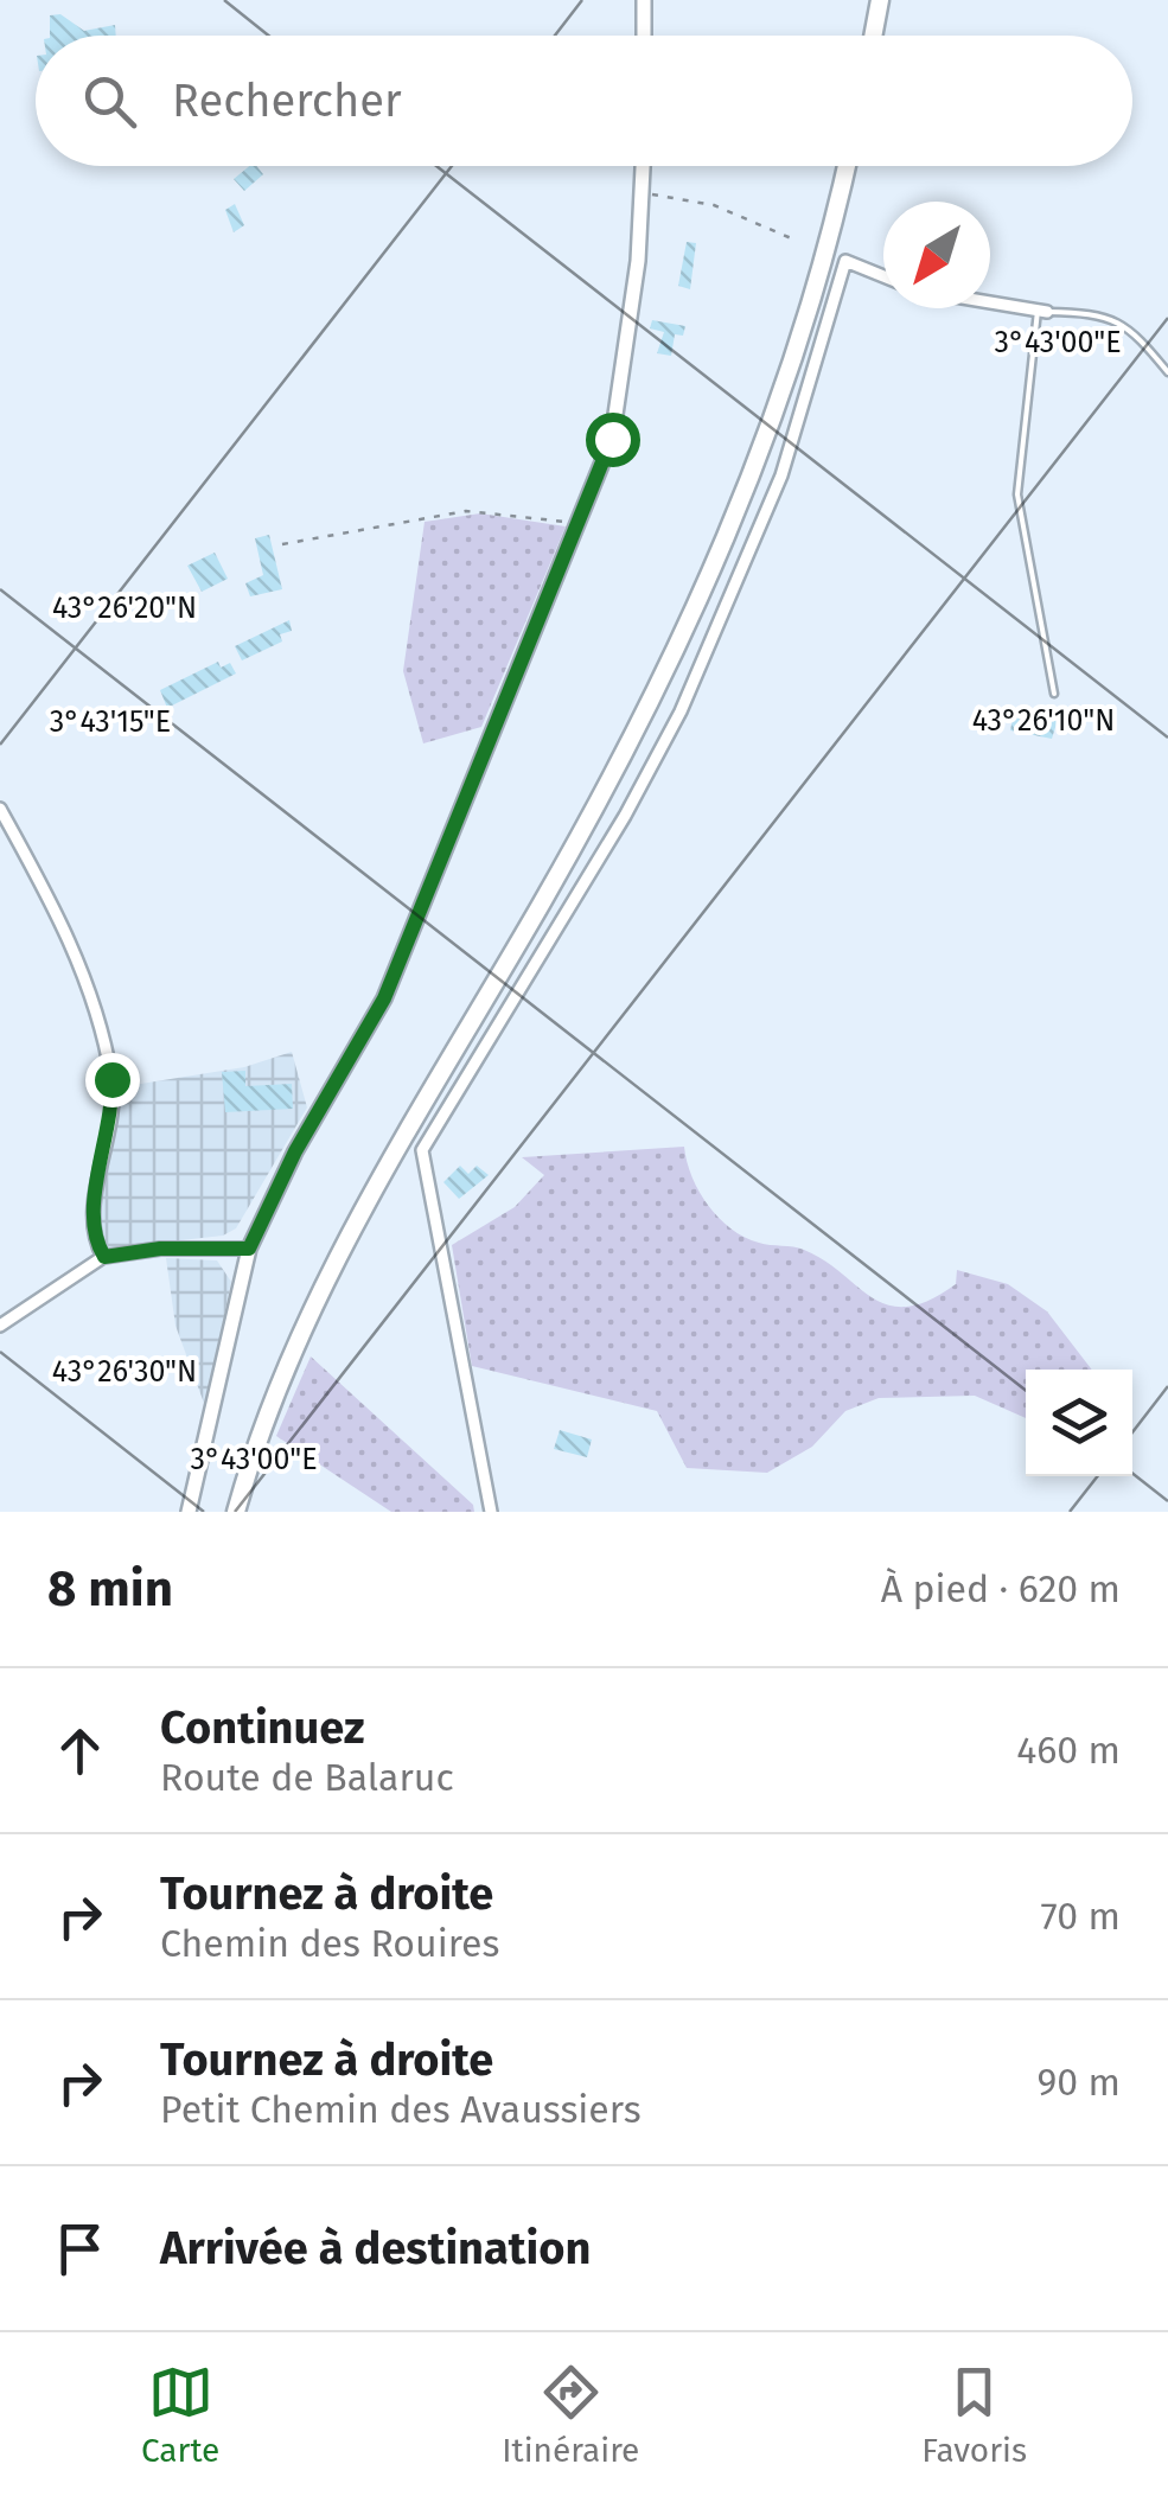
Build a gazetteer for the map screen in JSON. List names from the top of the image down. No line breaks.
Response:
{"north":"bottom left","page":{"search":"Rechercher","heading":["8 min","À pied · 620 m"],"list":[["Continuez","Route de Balaruc","460 m"],["Tournez à droite","Chemin des Rouires","70 m"],["Tournez à droite","Petit Chemin des Avaussiers","90 m"],"Arrivée à destination"],"nav":["Carte","Itinéraire","Favoris"]},"coordinates":["3°43'00\"E","43°26'20\"N","43°26'10\"N","3°43'15\"E","43°26'30\"N"]}
